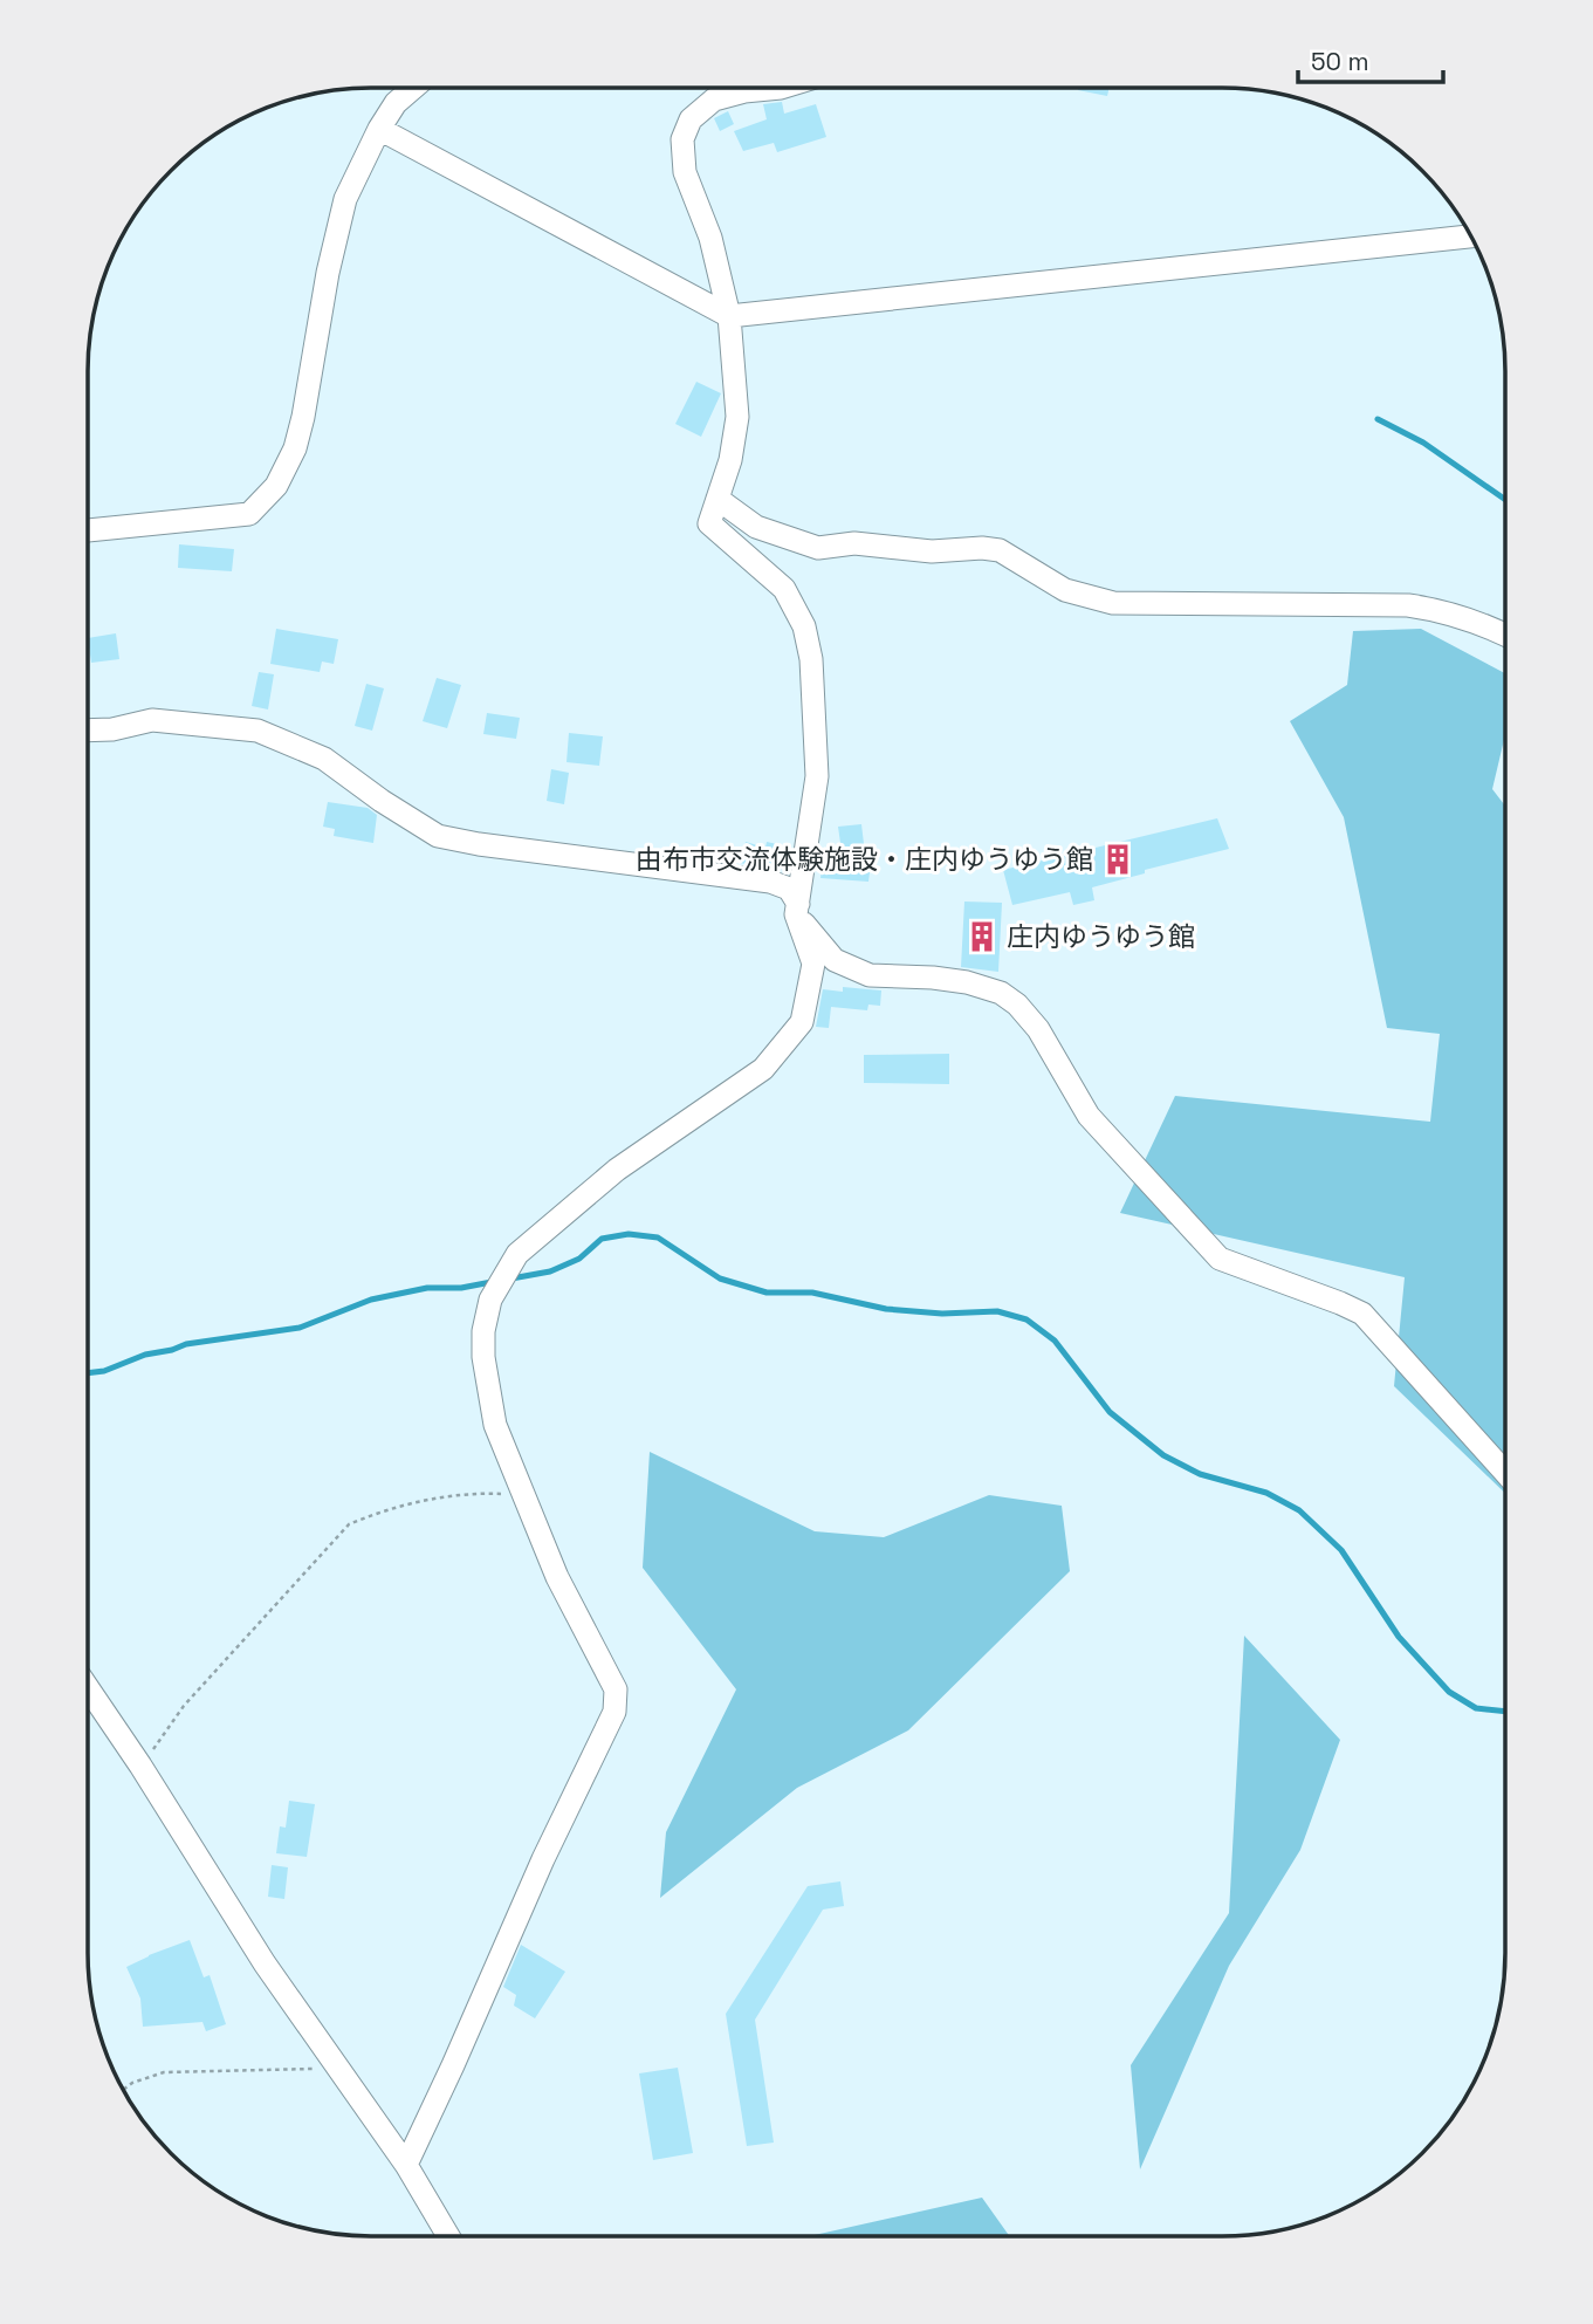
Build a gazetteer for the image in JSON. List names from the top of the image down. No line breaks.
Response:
{"places":{"building":["由布市交流体験施設・庄内ゆうゆう館","庄内ゆうゆう館"]},"scale_bar":"50 m"}
